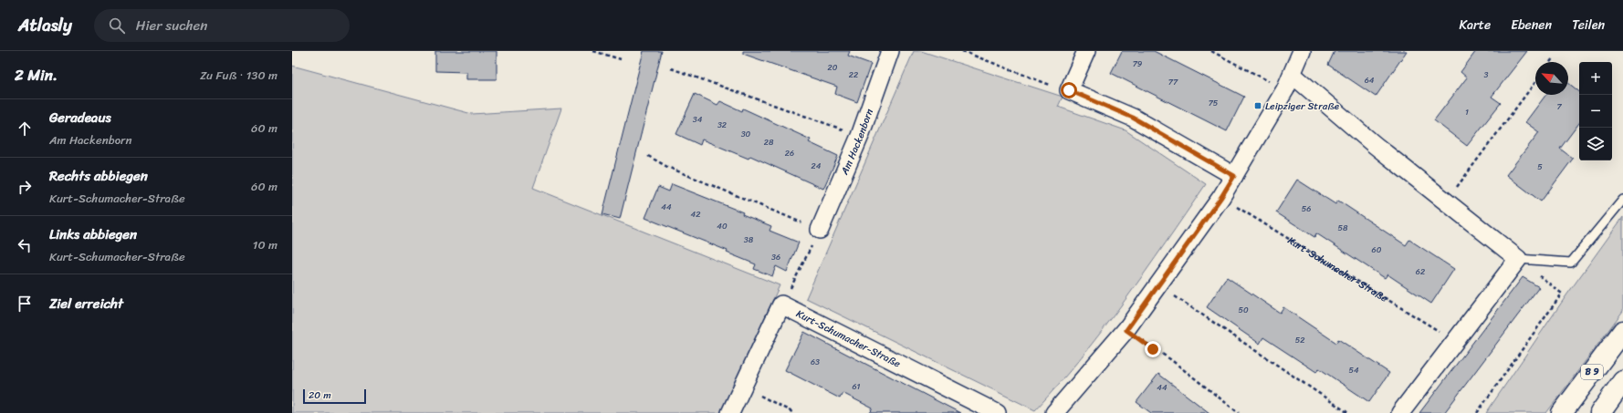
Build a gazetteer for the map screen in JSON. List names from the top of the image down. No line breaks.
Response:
{"streets":{"highway":["B 9"],"street":["Am Hackenborn","Kurt-Schumacher-Straße"]},"places":{"transit":["Leipziger Straße"]},"house_numbers":["79","20","22","3","64","77","75","7","1","34","32","30","28","26","24","5","44","56","42","40","58","38","60","36","62","50","52","63","54","61","44"],"scale_bar":"20 m","north":"top left","page":{"header":"Atlasly","search":"Hier suchen","nav":["Karte","Ebenen","Teilen"],"heading":["2 Min.","Zu Fuß · 130 m"],"map_buttons":["+","−"],"list":[["Geradeaus","Am Hackenborn","60 m"],["Rechts abbiegen","Kurt-Schumacher-Straße","60 m"],["Links abbiegen","Kurt-Schumacher-Straße","10 m"],"Ziel erreicht"],"scale":"20 m"}}
